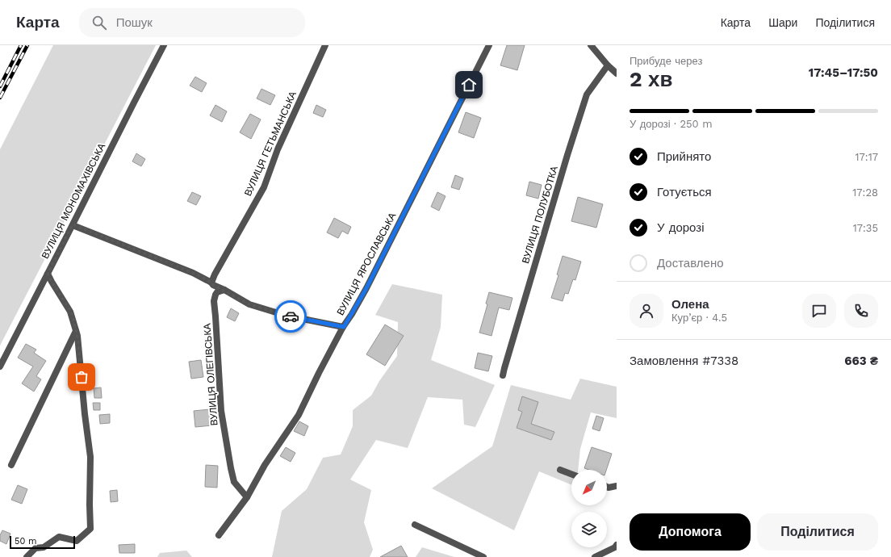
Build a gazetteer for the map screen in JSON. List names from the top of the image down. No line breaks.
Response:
{"streets":{"street":["ВУЛИЦЯ ГЕТЬМАНСЬКА","ВУЛИЦЯ МОНОМАХІВСЬКА","ВУЛИЦЯ ПОЛУБОТКА","ВУЛИЦЯ ЯРОСЛАВСЬКА","ВУЛИЦЯ ОЛЕГІВСЬКА"]},"crossings":[["ВУЛИЦЯ ЯРОСЛАВСЬКА","ВУЛИЦЯ ОЛЕГІВСЬКА"]],"scale_bar":"50 m","north":"bottom left","page":{"header":"Карта","search":"Пошук","nav":["Карта","Шари","Поділитися"],"heading":["2 хв","Прибуде через","17:45–17:50"],"panel":["Олена","Кур’єр · 4.5","Замовлення #7338","663 ₴"],"bar":"У дорозі · 250 m","list":[["Прийнято","17:17"],["Готується","17:28"],["У дорозі","17:35"],"Доставлено"],"buttons":["Допомога","Поділитися"],"scale":"50 m"}}
